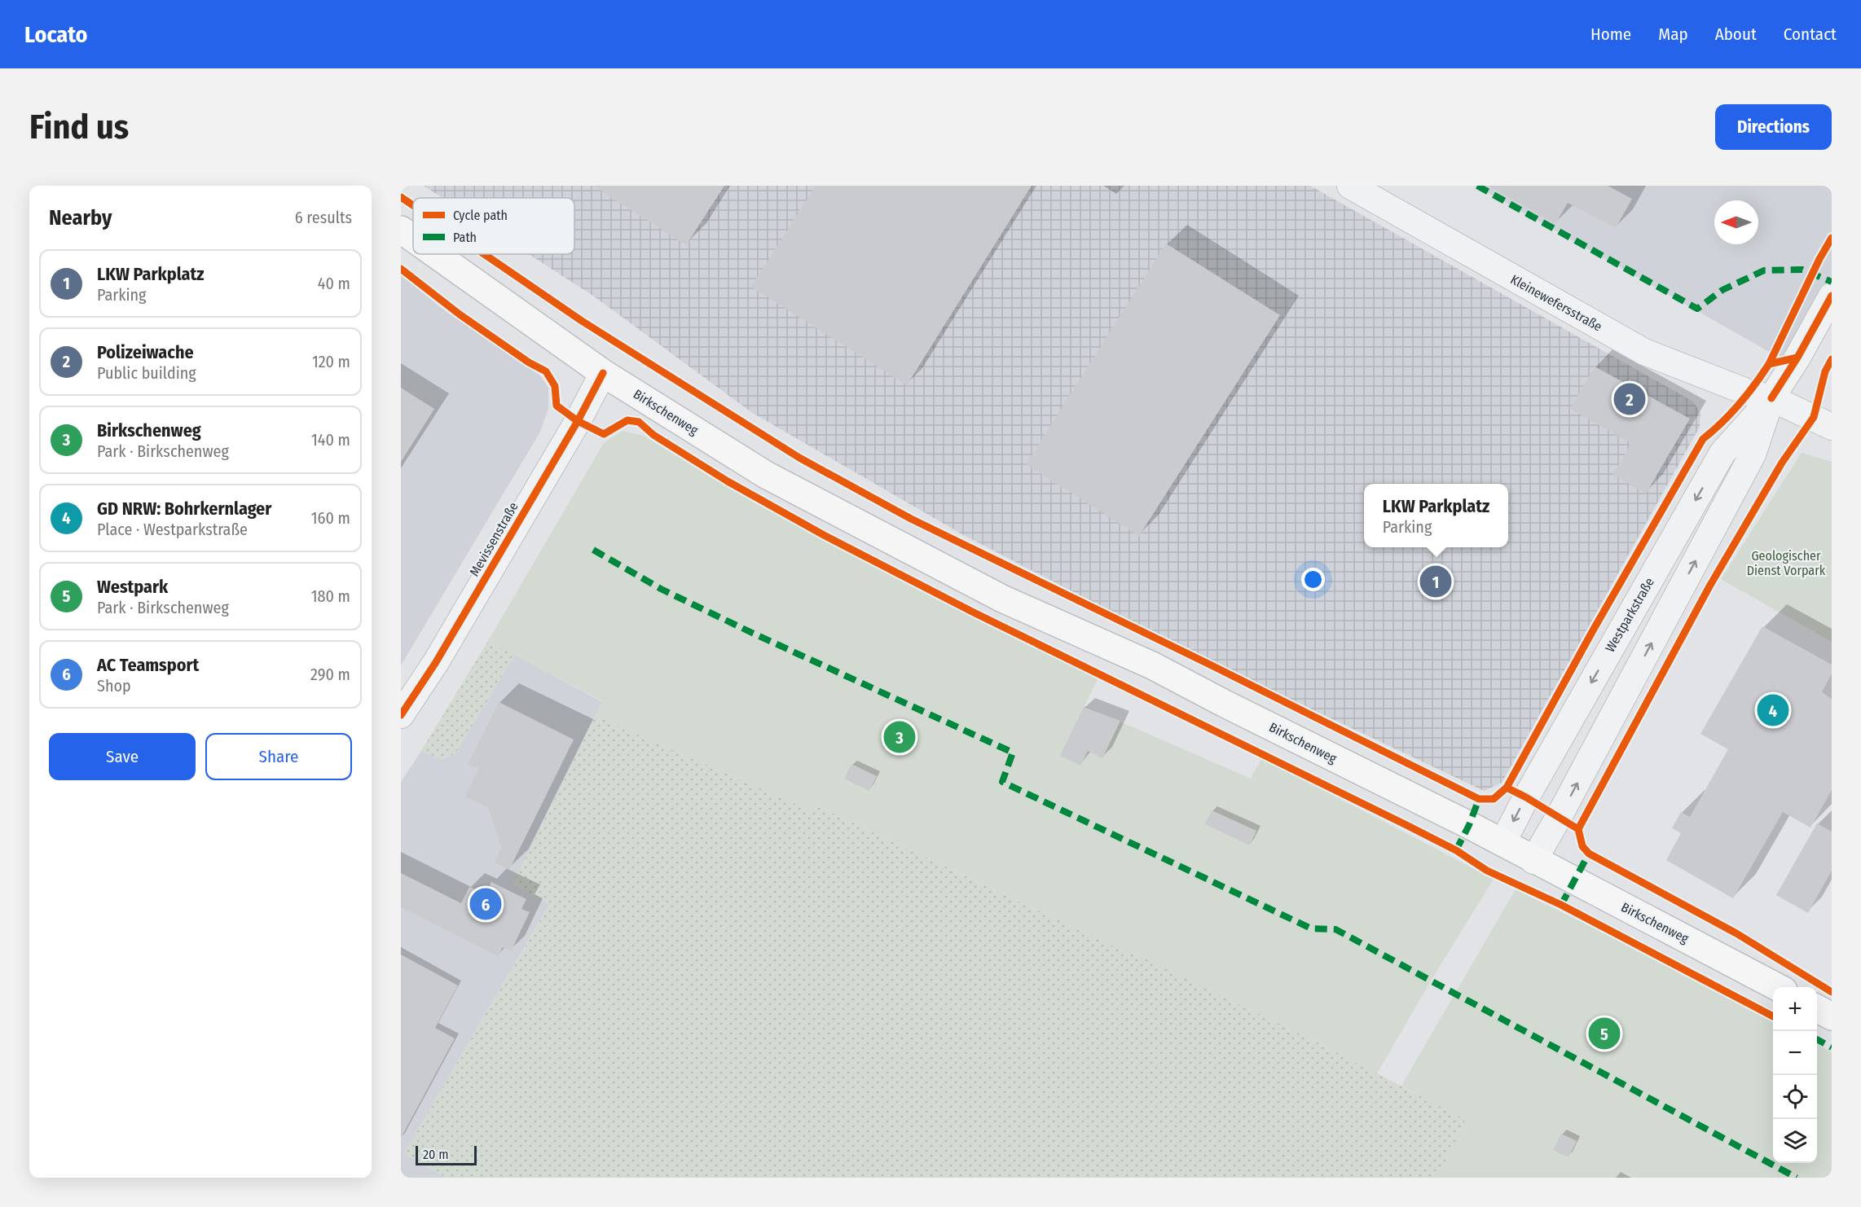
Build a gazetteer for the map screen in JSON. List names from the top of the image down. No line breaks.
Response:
{"streets":{"main road":["Birkschenweg"],"street":["Kleinewefersstraße","Mevissenstraße","Westparkstraße"]},"crossings":[["Kleinewefersstraße","Westparkstraße"],["Birkschenweg","Mevissenstraße"],["Birkschenweg","Westparkstraße"]],"parks":["Geologischer Dienst Vorpark"],"legend":["Cycle path","Path"],"scale_bar":"20 m","north":"left","page":{"header":"Locato","nav":["Home","Map","About","Contact"],"buttons":["Directions",["Save","Share"]],"title":"Find us","heading":["Nearby","6 results"],"list":[{"mark":"1","name":"LKW Parkplatz","note":"Parking","value":"40 m"},{"mark":"2","name":"Polizeiwache","note":"Public building","value":"120 m"},{"mark":"3","name":"Birkschenweg","note":"Park · Birkschenweg","value":"140 m"},{"mark":"4","name":"GD NRW: Bohrkernlager","note":"Place · Westparkstraße","value":"160 m"},{"mark":"5","name":"Westpark","note":"Park · Birkschenweg","value":"180 m"},{"mark":"6","name":"AC Teamsport","note":"Shop","value":"290 m"}],"pins":["2","1","4","3","6","5"],"popup":["LKW Parkplatz","Parking"],"map_buttons":["+","−"],"scale":"20 m"}}
